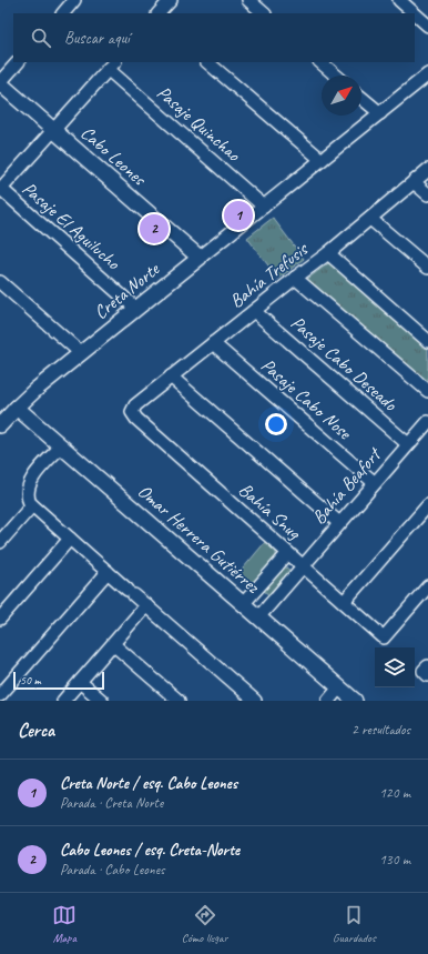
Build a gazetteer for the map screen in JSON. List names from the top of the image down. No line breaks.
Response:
{"streets":{"street":["Pasaje Quinchao","Cabo Leones","Pasaje El Aguilucho","Bahía Trefusis","Creta Norte","Pasaje Cabo Deseado","Pasaje Cabo Nose","Bahía Beafort","Bahía Snug","Omar Herrera Gutiérrez"]},"crossings":[["Pasaje Quinchao","Creta Norte"],["Cabo Leones","Creta Norte"],["Pasaje El Aguilucho","Creta Norte"],["Bahía Trefusis","Pasaje Cabo Deseado"],["Bahía Trefusis","Pasaje Cabo Nose"],["Bahía Trefusis","Bahía Snug"],["Creta Norte","Omar Herrera Gutiérrez"],["Pasaje Cabo Deseado","Bahía Beafort"],["Pasaje Cabo Nose","Bahía Beafort"],["Bahía Beafort","Bahía Snug"],["Bahía Beafort","Omar Herrera Gutiérrez"]],"scale_bar":"50 m","north":"top right","page":{"search":"Buscar aquí","pins":["1","2"],"scale":"50 m","heading":["Cerca","2 resultados"],"list":[{"mark":"1","name":"Creta Norte / esq. Cabo Leones","note":"Parada · Creta Norte","value":"120 m"},{"mark":"2","name":"Cabo Leones / esq. Creta-Norte","note":"Parada · Cabo Leones","value":"130 m"}],"nav":["Mapa","Cómo llegar","Guardados"]}}
